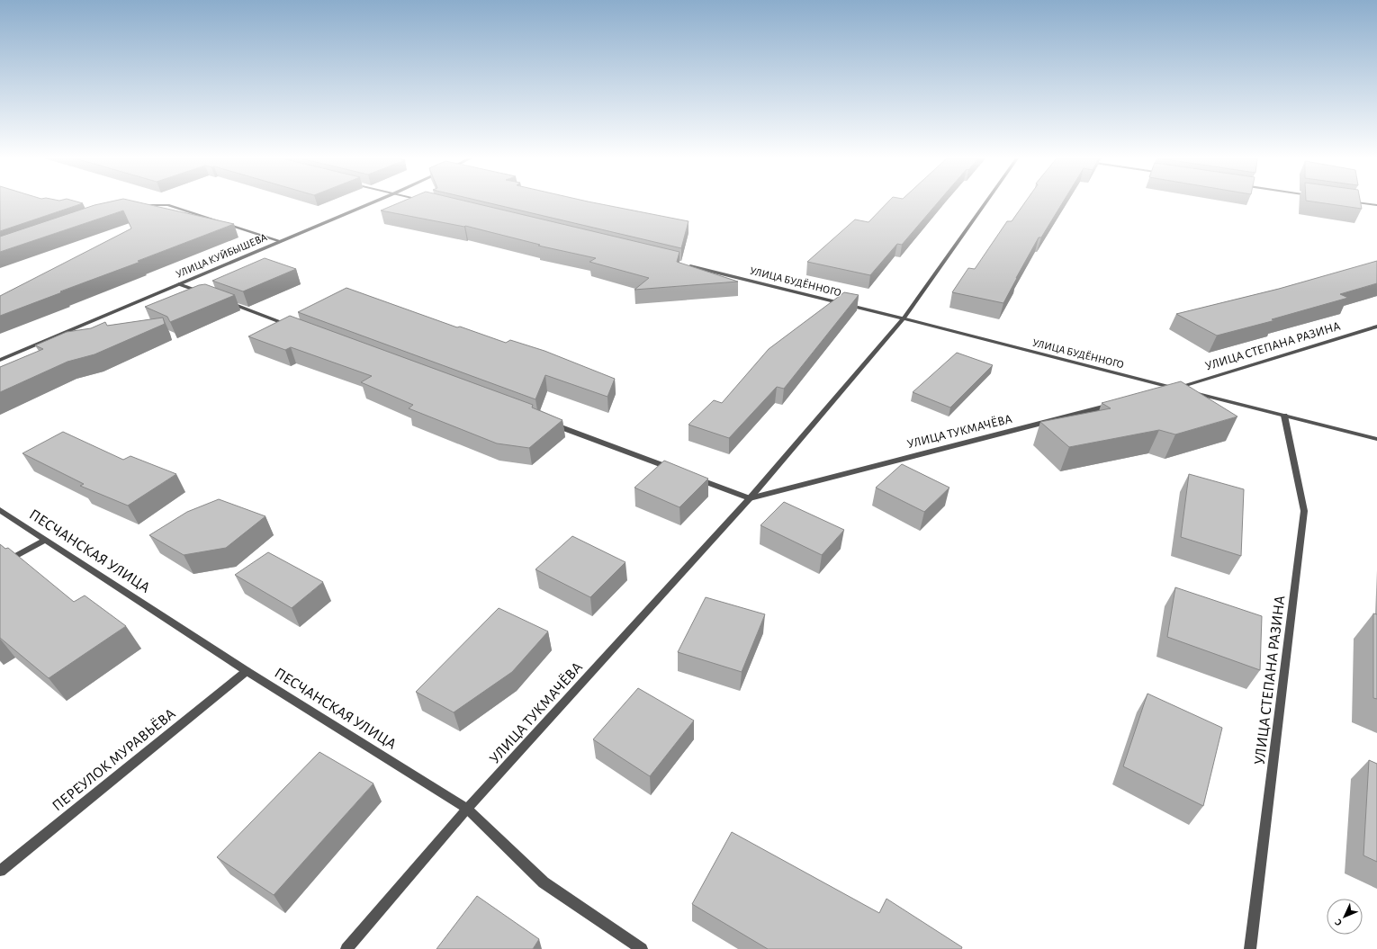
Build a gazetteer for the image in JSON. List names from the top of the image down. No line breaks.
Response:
{"streets":{"street":["УЛИЦА КУЙБЫШЕВА","УЛИЦА БУДЁННОГО","УЛИЦА СТЕПАНА РАЗИНА","УЛИЦА ТУКМАЧЁВА","ПЕСЧАНСКАЯ УЛИЦА","ПЕРЕУЛОК МУРАВЬЁВА"]},"crossings":[["УЛИЦА БУДЁННОГО","УЛИЦА СТЕПАНА РАЗИНА"],["УЛИЦА БУДЁННОГО","УЛИЦА ТУКМАЧЁВА"],["УЛИЦА ТУКМАЧЁВА","ПЕСЧАНСКАЯ УЛИЦА"],["ПЕСЧАНСКАЯ УЛИЦА","ПЕРЕУЛОК МУРАВЬЁВА"]],"north":"bottom left"}
